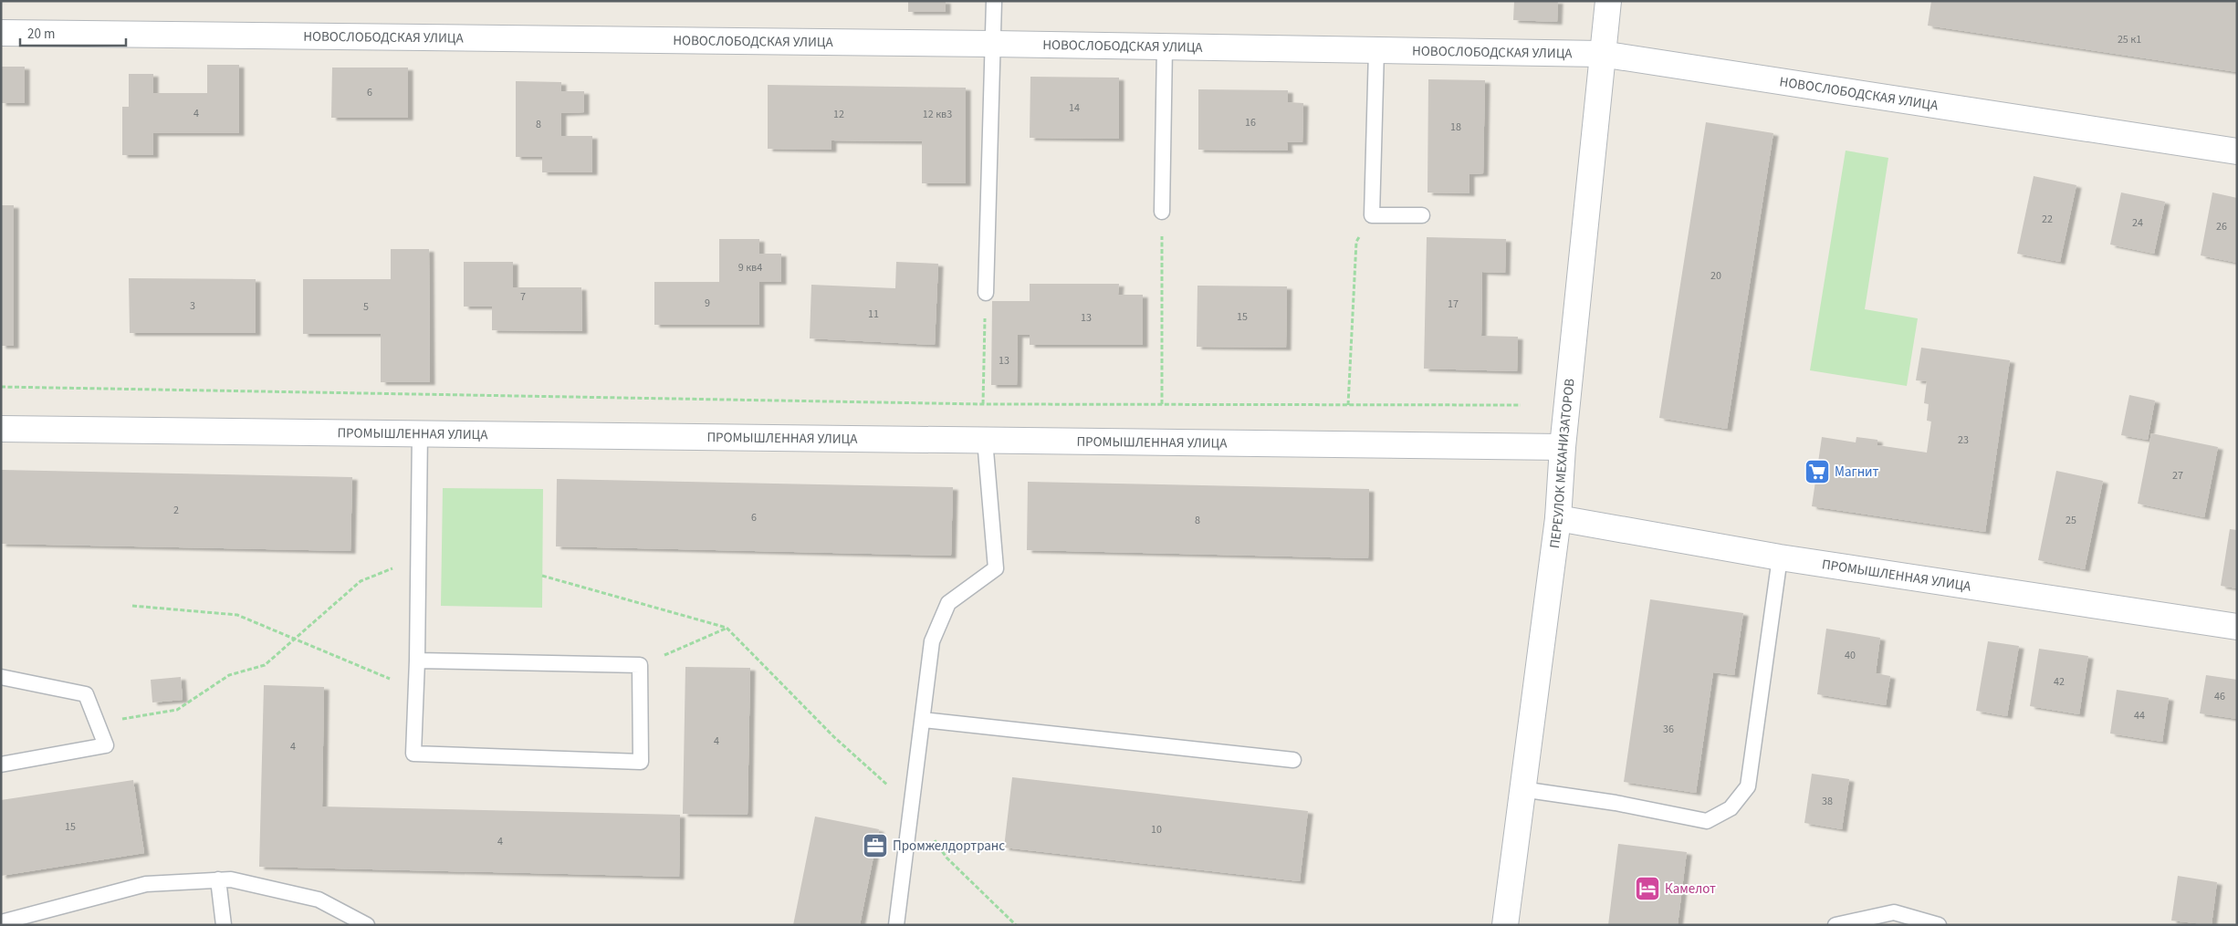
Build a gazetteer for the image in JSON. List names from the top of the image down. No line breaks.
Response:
{"streets":{"street":["НОВОСЛОБОДСКАЯ УЛИЦА","ПРОМЫШЛЕННАЯ УЛИЦА","ПЕРЕУЛОК МЕХАНИЗАТОРОВ"]},"crossings":[["НОВОСЛОБОДСКАЯ УЛИЦА","ПЕРЕУЛОК МЕХАНИЗАТОРОВ"],["ПРОМЫШЛЕННАЯ УЛИЦА","ПЕРЕУЛОК МЕХАНИЗАТОРОВ"]],"places":{"supermarket":["Магнит"],"office":["Промжелдортранс"],"hotel":["Камелот"]},"house_numbers":["25 к1","6","14","4","12","12 кв3","16","8","18","22","24","26","9 кв4","20","7","9","17","3","5","11","15","13","13","23","27","2","6","8","25","40","42","46","44","36","4","4","38","15","10","4"],"scale_bar":"20 m"}
